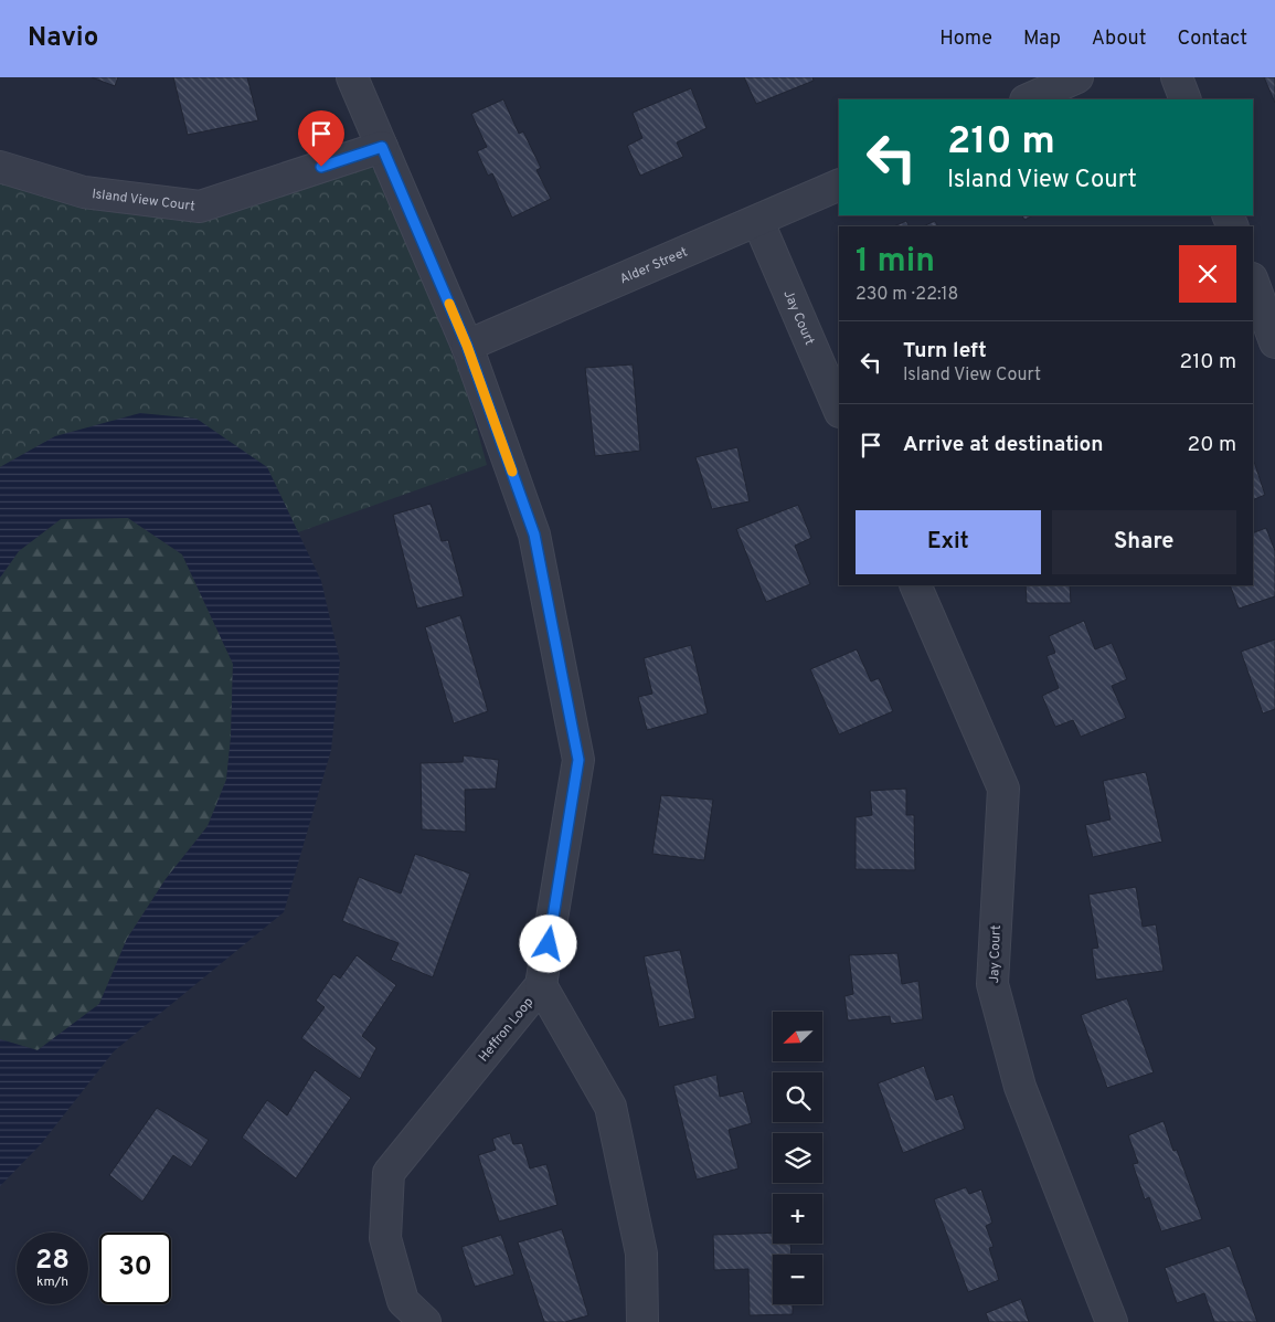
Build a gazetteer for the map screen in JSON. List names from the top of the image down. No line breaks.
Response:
{"streets":{"street":["Island View Court","Alder Street","Jay Court","Heffron Loop"]},"crossings":[["Alder Street","Jay Court"]],"north":"bottom left","page":{"header":"Navio","nav":["Home","Map","About","Contact"],"turn":["210 m","Island View Court"],"heading":["1 min","230 m · 22:18"],"list":[{"name":"Turn left","note":"Island View Court","value":"210 m"},{"name":"Arrive at destination","value":"20 m"}],"buttons":["Exit","Share"],"map_buttons":["+","−"],"speed":"28 km/h","limit":"30"}}
